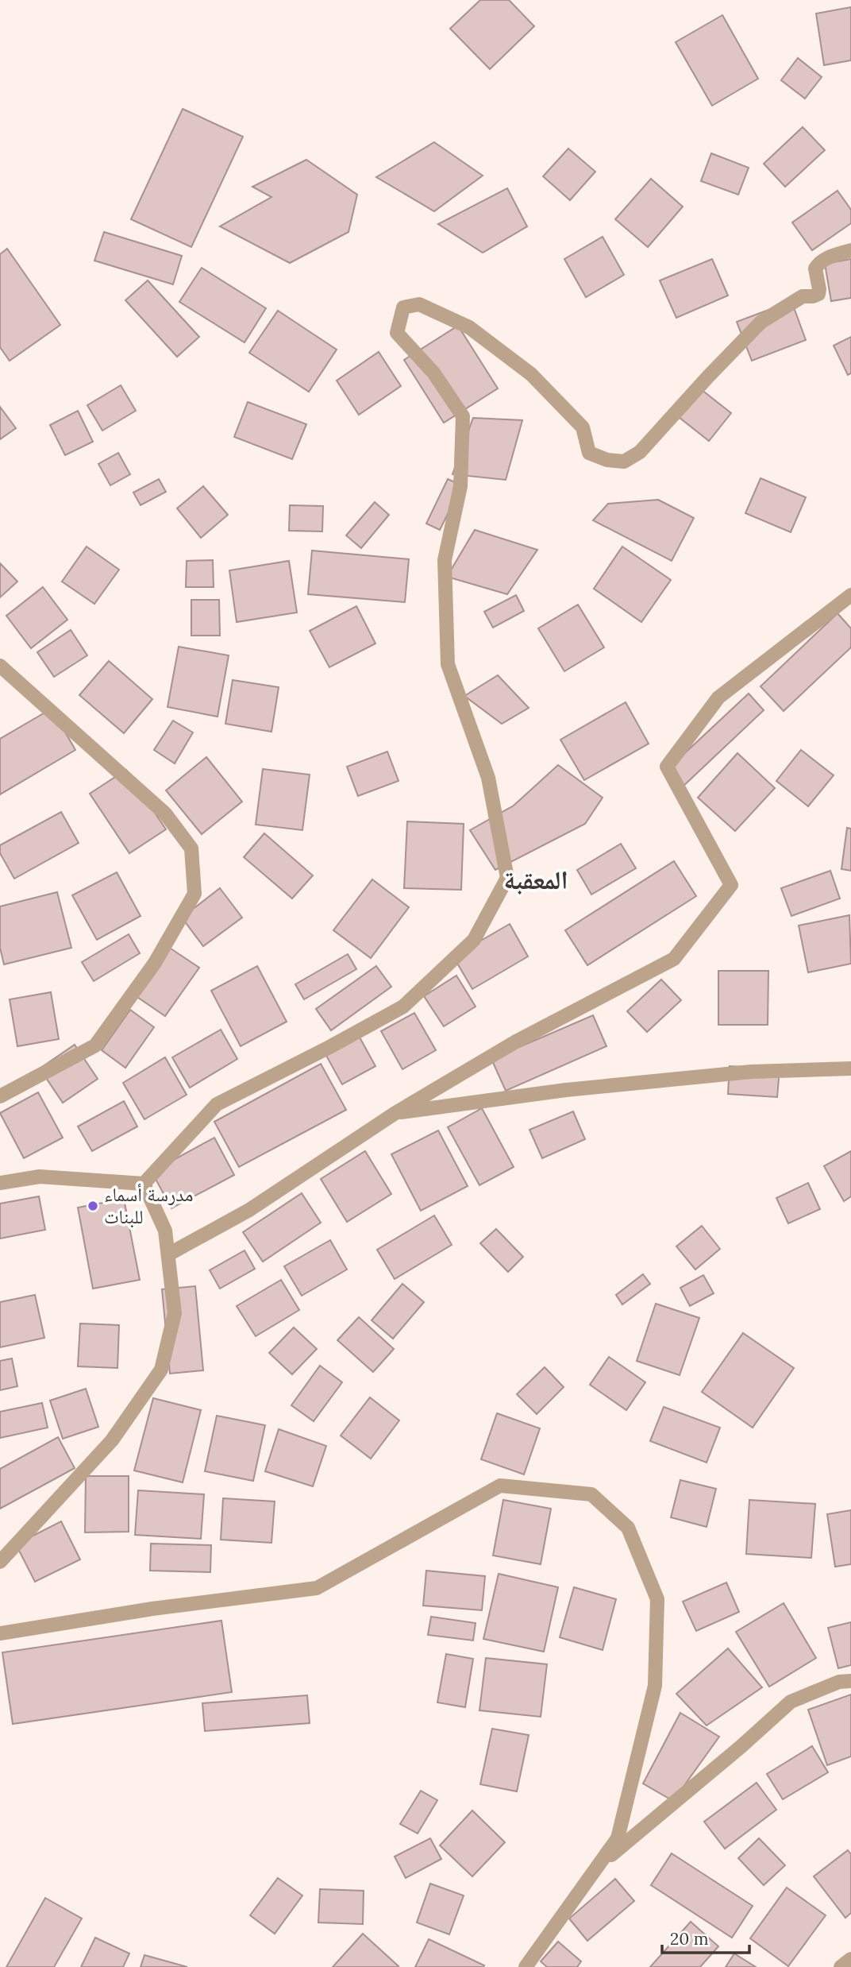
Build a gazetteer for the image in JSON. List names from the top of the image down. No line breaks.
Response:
{"districts":["المعقبة"],"places":["مدرسة أسماء للبنات"],"scale_bar":"20 m"}
